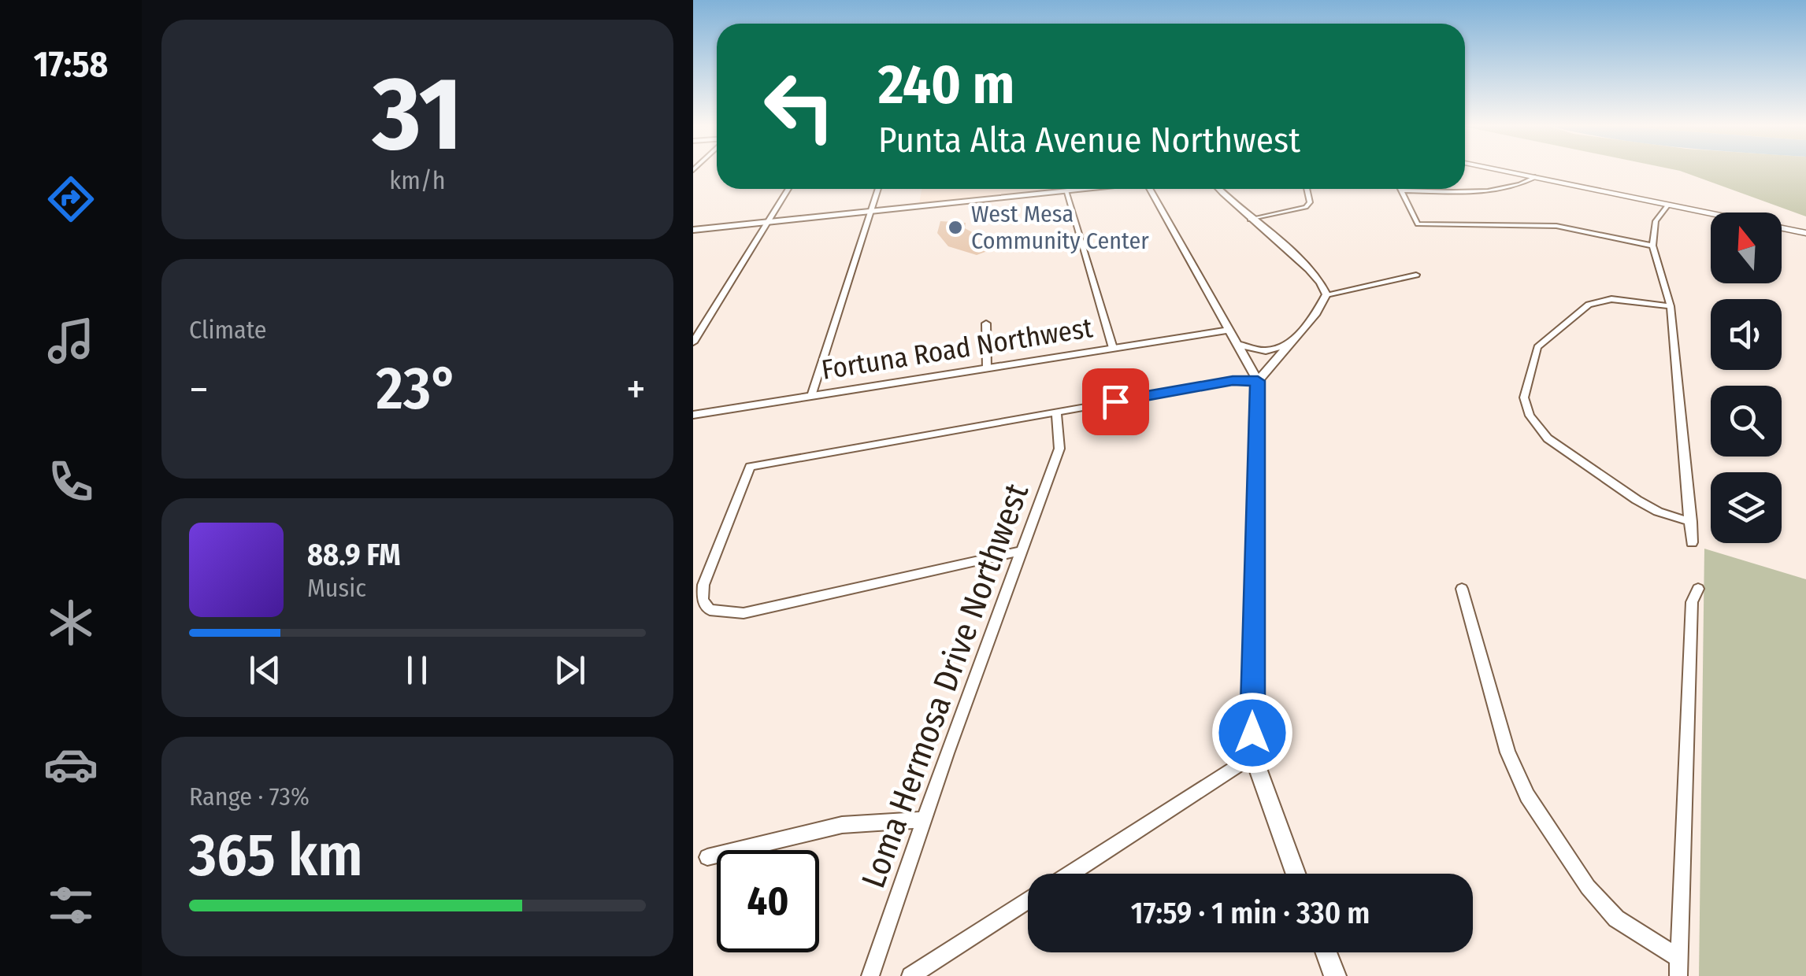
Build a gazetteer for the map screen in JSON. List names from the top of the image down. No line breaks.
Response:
{"streets":{"street":["Fortuna Road Northwest","Loma Hermosa Drive Northwest"]},"places":["West Mesa Community Center"],"north":"top","page":{"tabs":"17:58","tile":[["31","km/h"],"Climate",["Range · 73%","365 km"]],"turn":["240 m","Punta Alta Avenue Northwest"],"heat":["−","23°","+"],"song":["88.9 FM","Music"],"limit":"40","trip":"17:59 · 1 min · 330 m"}}
